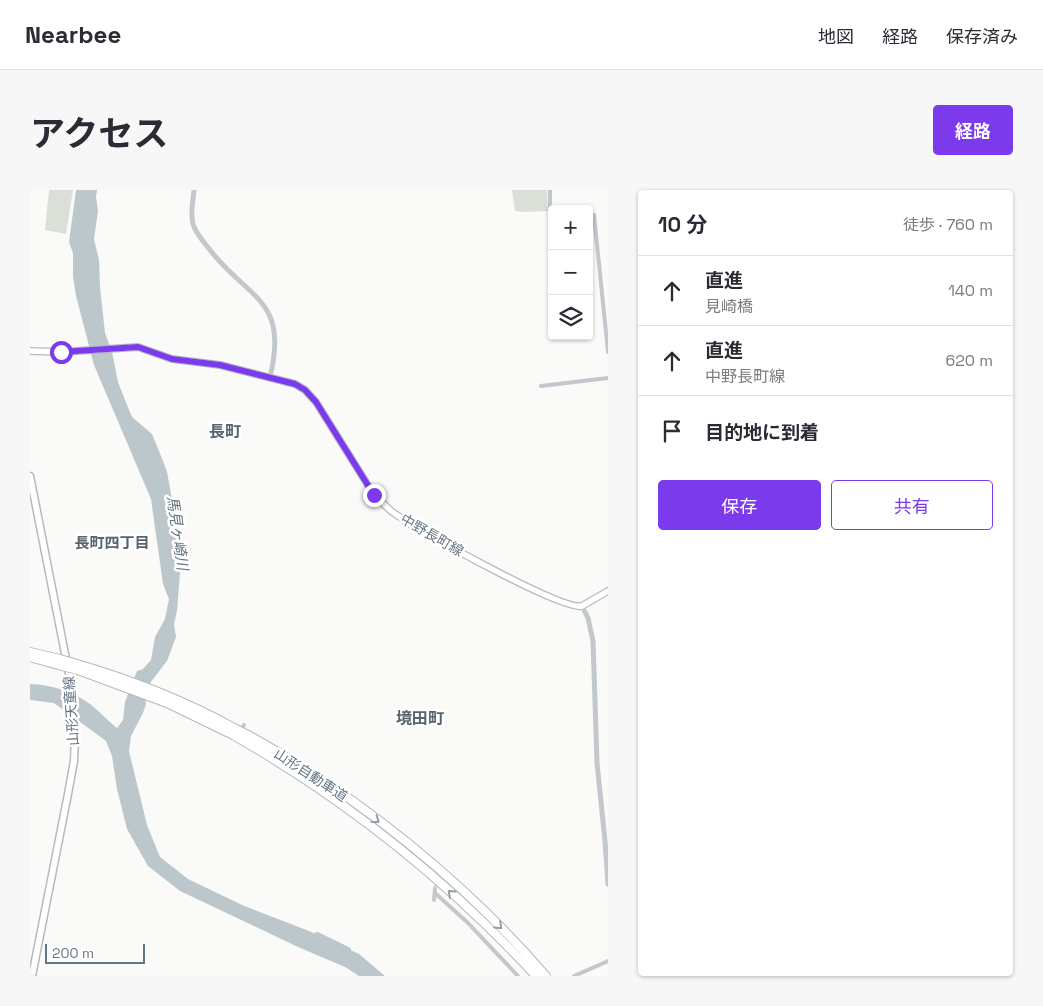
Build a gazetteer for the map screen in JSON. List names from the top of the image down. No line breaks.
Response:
{"streets":{"highway":["山形自動車道"],"main road":["中野長町線","山形天童線"]},"districts":["長町","長町四丁目","境田町"],"water":["馬見ヶ崎川"],"scale_bar":"200 m","page":{"header":"Nearbee","nav":["地図","経路","保存済み"],"title":"アクセス","buttons":["経路",["保存","共有"]],"heading":["10 分","徒歩 · 760 m"],"map_buttons":["+","−"],"list":[["直進","見崎橋","140 m"],["直進","中野長町線","620 m"],"目的地に到着"],"scale":"200 m"}}
